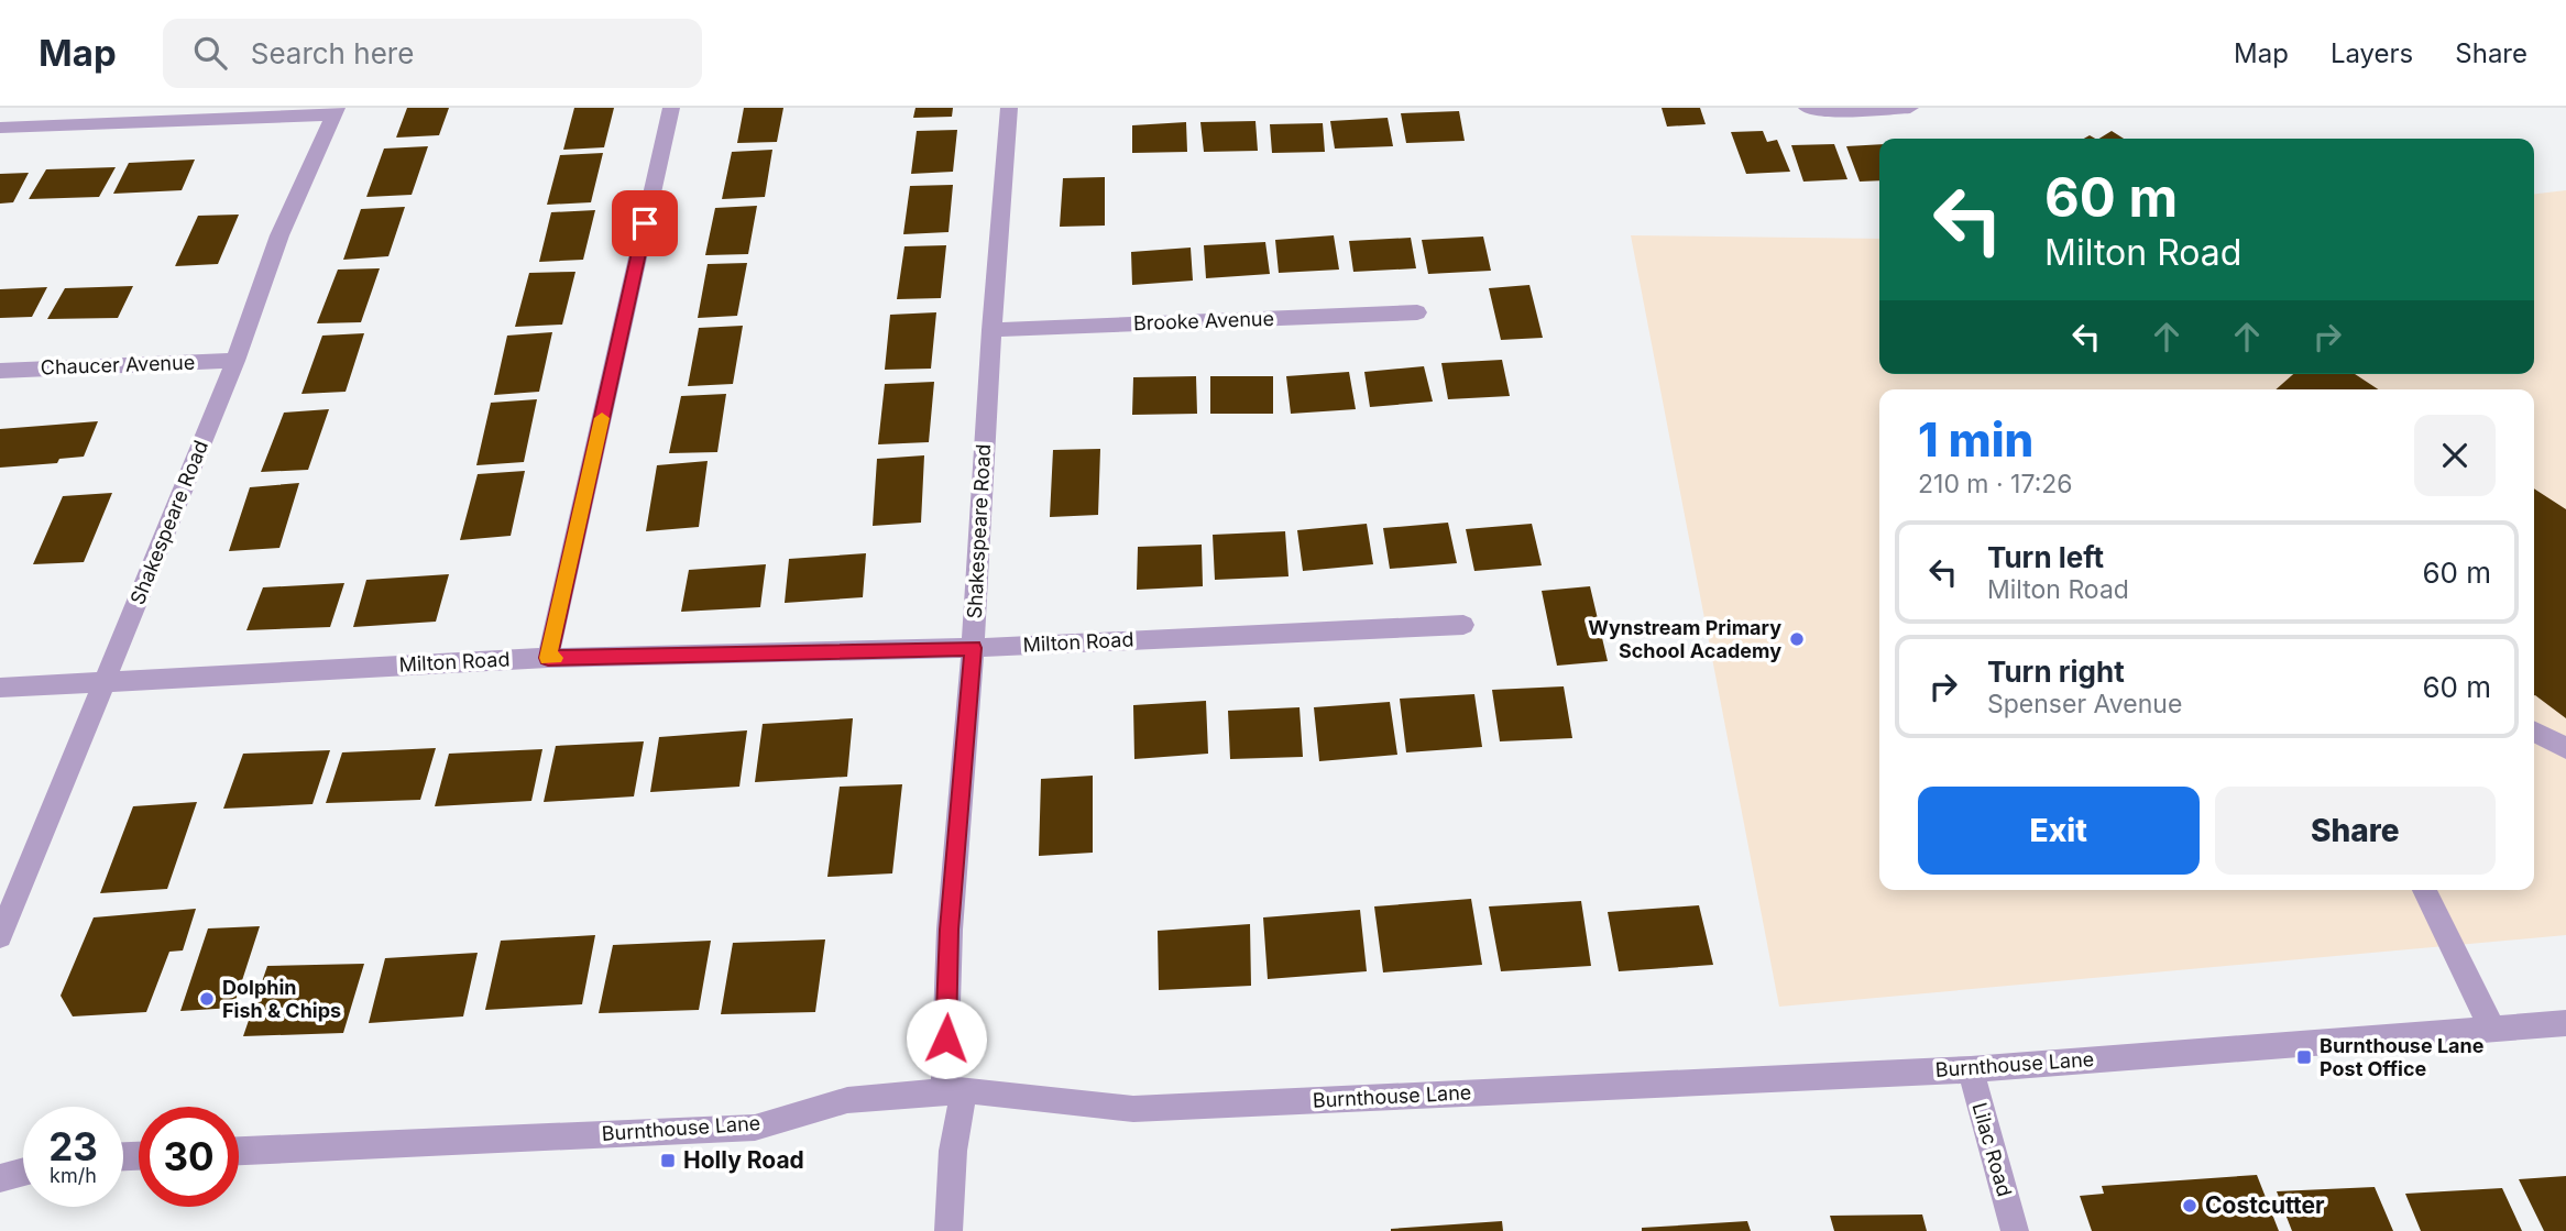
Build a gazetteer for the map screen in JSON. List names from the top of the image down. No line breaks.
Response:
{"streets":{"street":["Brooke Avenue","Chaucer Avenue","Shakespeare Road","Milton Road","Burnthouse Lane","Lilac Road"]},"crossings":[["Brooke Avenue","Shakespeare Road"],["Chaucer Avenue","Shakespeare Road"],["Shakespeare Road","Milton Road"],["Shakespeare Road","Burnthouse Lane"],["Burnthouse Lane","Lilac Road"]],"places":{"other":["Wynstream Primary School Academy","Dolphin Fish & Chips","Costcutter"],"transit":["Burnthouse Lane Post Office","Holly Road"]},"page":{"header":"Map","search":"Search here","nav":["Map","Layers","Share"],"turn":["60 m","Milton Road"],"heading":["1 min","210 m · 17:26"],"list":[{"name":"Turn left","note":"Milton Road","value":"60 m"},{"name":"Turn right","note":"Spenser Avenue","value":"60 m"}],"buttons":["Exit","Share"],"speed":"23 km/h","limit":"30"}}
